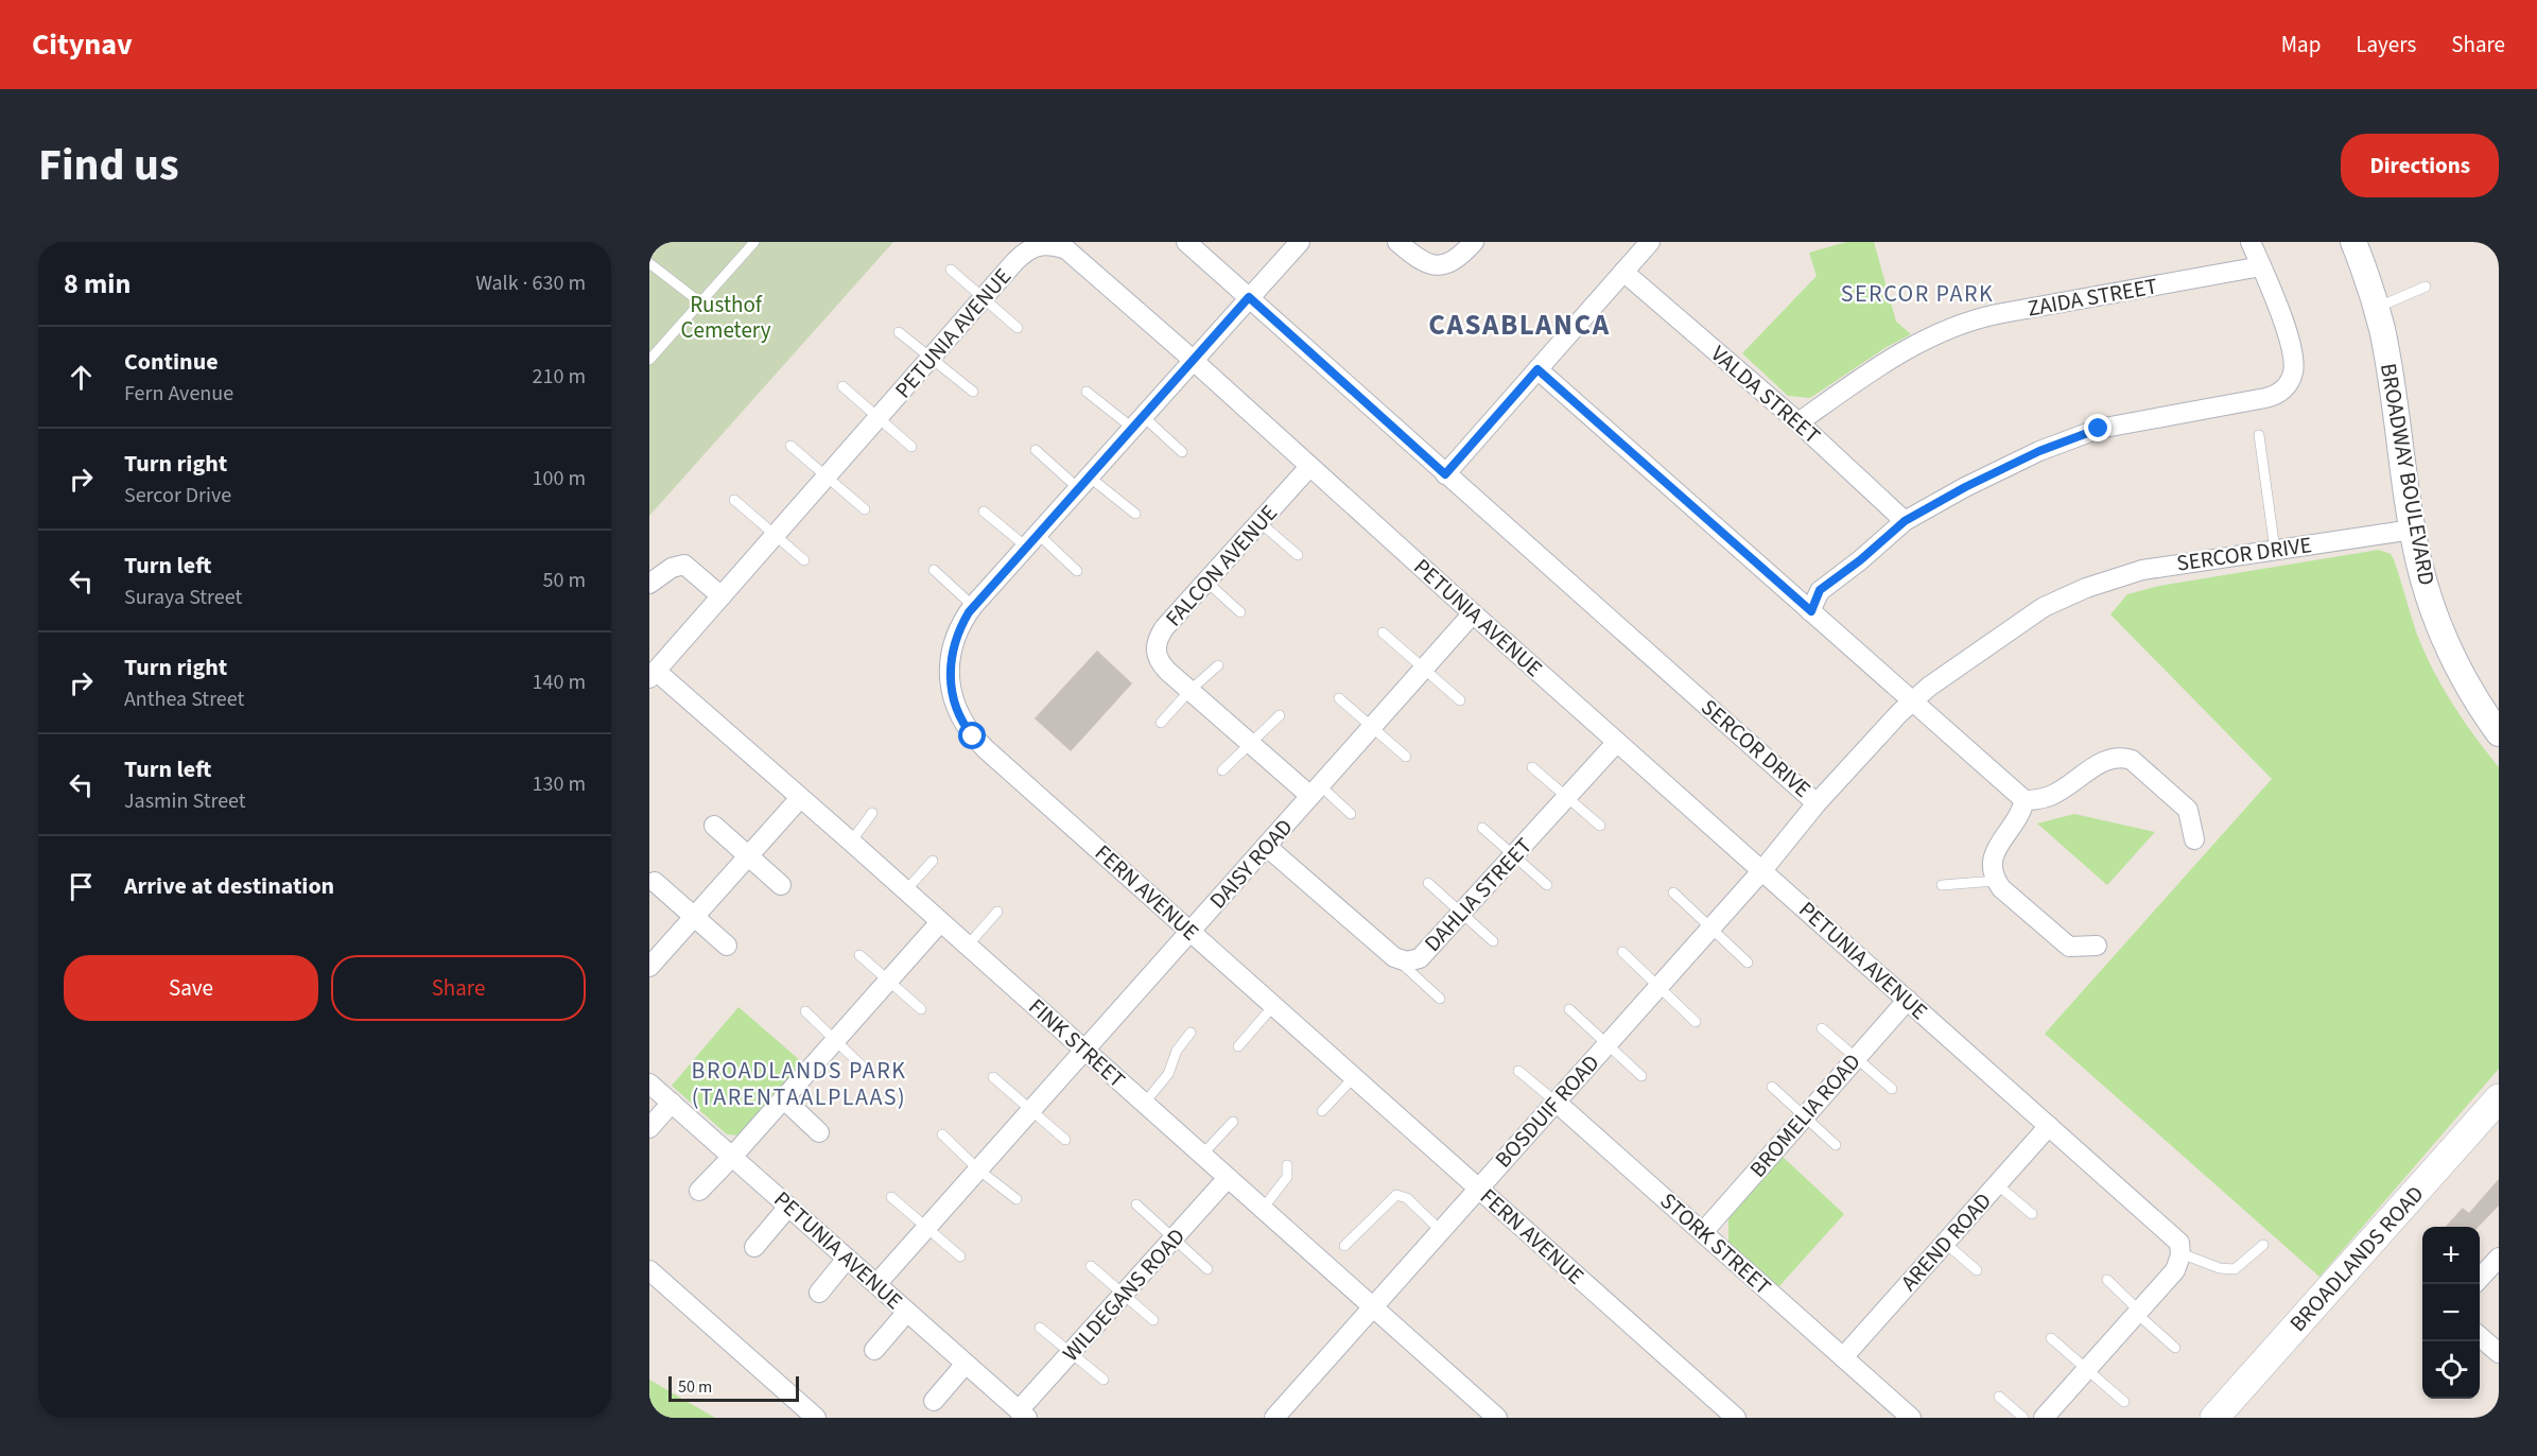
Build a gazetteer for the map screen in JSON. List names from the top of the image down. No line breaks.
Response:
{"streets":{"main road":["BROADLANDS ROAD"],"street":["ZAIDA STREET","PETUNIA AVENUE","VALDA STREET","BROADWAY BOULEVARD","SERCOR DRIVE","FALCON AVENUE","DAISY ROAD","FERN AVENUE","DAHLIA STREET","FINK STREET","BOSDUIF ROAD","BROMELIA ROAD","AREND ROAD","STORK STREET","WILDEGANS ROAD"]},"crossings":[["ZAIDA STREET","VALDA STREET"],["PETUNIA AVENUE","FALCON AVENUE"],["PETUNIA AVENUE","DAISY ROAD"],["PETUNIA AVENUE","FERN AVENUE"],["PETUNIA AVENUE","DAHLIA STREET"],["PETUNIA AVENUE","FINK STREET"],["PETUNIA AVENUE","BOSDUIF ROAD"],["PETUNIA AVENUE","BROMELIA ROAD"],["PETUNIA AVENUE","AREND ROAD"],["PETUNIA AVENUE","WILDEGANS ROAD"],["BROADWAY BOULEVARD","SERCOR DRIVE"],["SERCOR DRIVE","FERN AVENUE"],["SERCOR DRIVE","BOSDUIF ROAD"],["FALCON AVENUE","DAISY ROAD"],["DAISY ROAD","FERN AVENUE"],["DAISY ROAD","DAHLIA STREET"],["DAISY ROAD","FINK STREET"],["FERN AVENUE","BOSDUIF ROAD"],["FINK STREET","BOSDUIF ROAD"],["FINK STREET","WILDEGANS ROAD"],["BOSDUIF ROAD","STORK STREET"],["BROMELIA ROAD","STORK STREET"],["AREND ROAD","STORK STREET"]],"districts":["SERCOR PARK","CASABLANCA","BROADLANDS PARK (TARENTAALPLAAS)"],"parks":["Rusthof Cemetery"],"scale_bar":"50 m","page":{"header":"Citynav","nav":["Map","Layers","Share"],"title":"Find us","buttons":["Directions",["Save","Share"]],"heading":["8 min","Walk · 630 m"],"list":[["Continue","Fern Avenue","210 m"],["Turn right","Sercor Drive","100 m"],["Turn left","Suraya Street","50 m"],["Turn right","Anthea Street","140 m"],["Turn left","Jasmin Street","130 m"],"Arrive at destination"],"map_buttons":["+","−"],"scale":"50 m"}}
